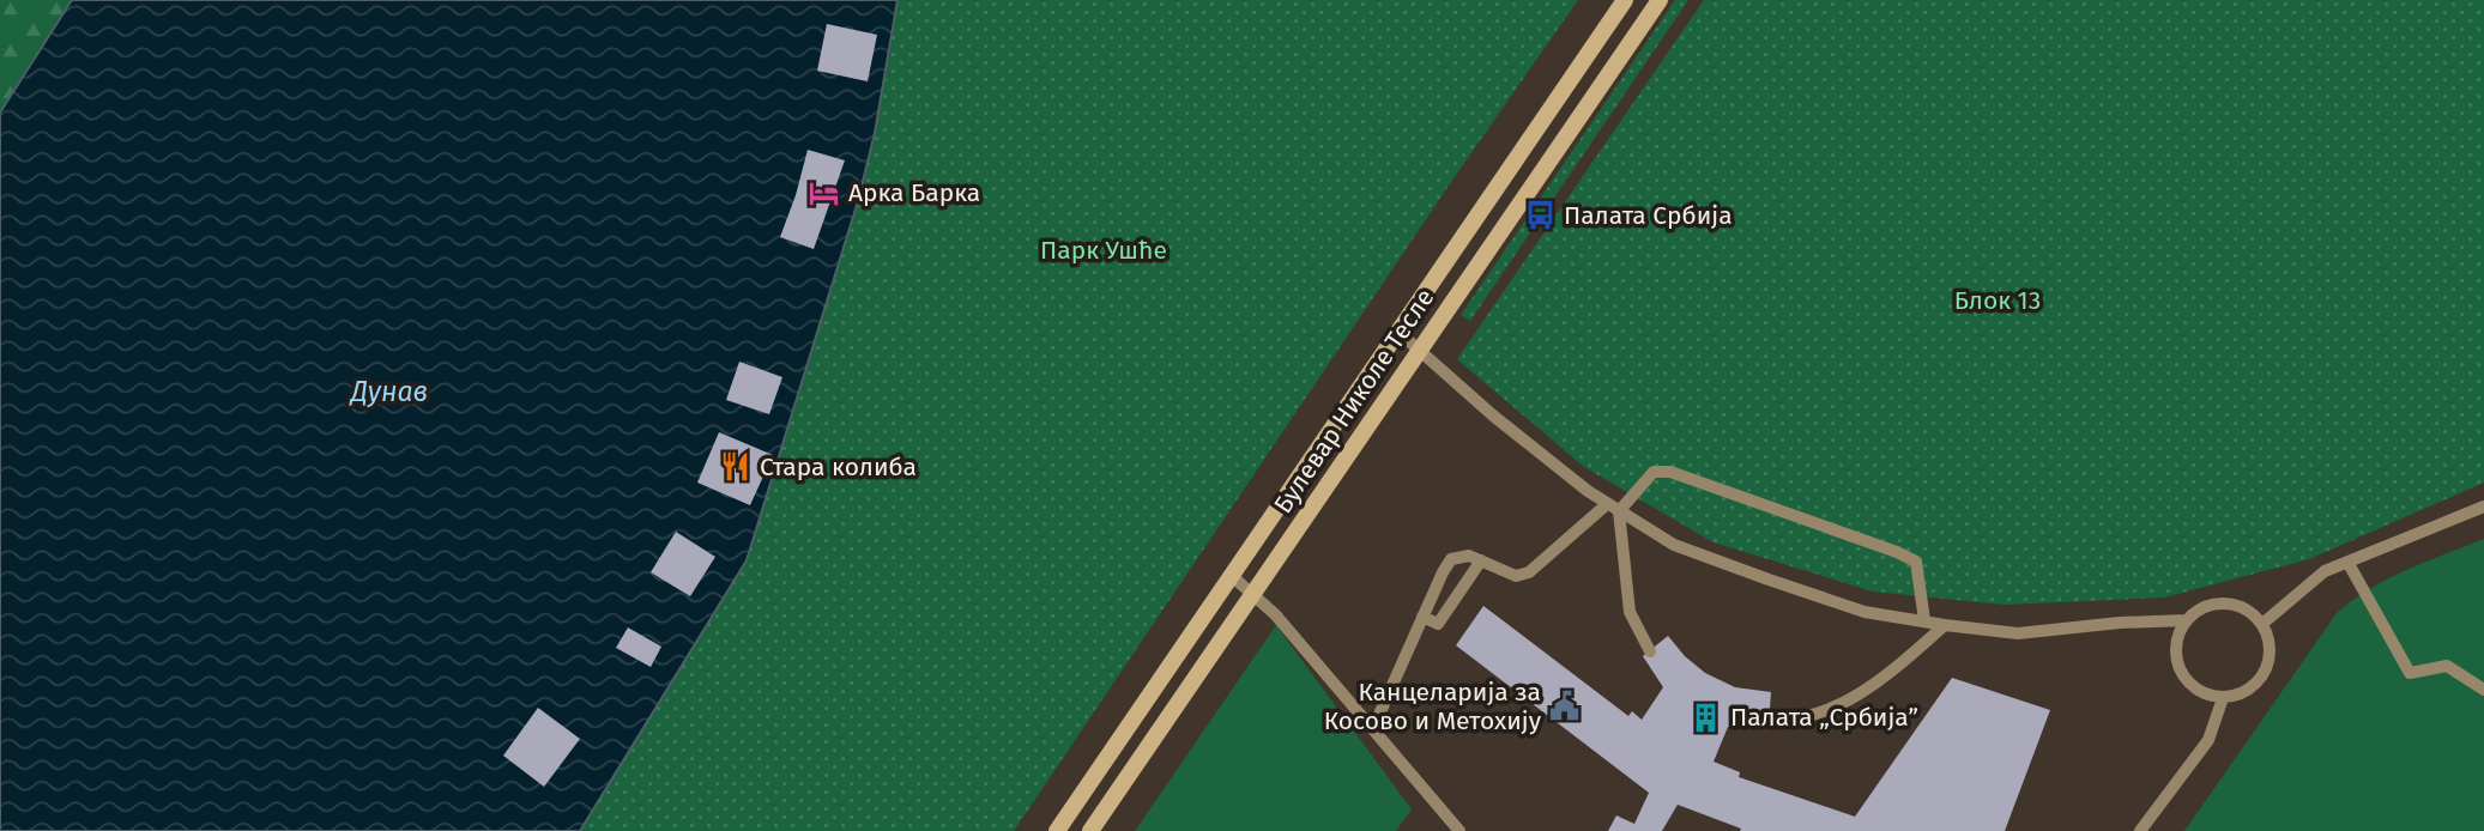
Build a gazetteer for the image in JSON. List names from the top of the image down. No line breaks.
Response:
{"streets":{"main road":["Булевар Николе Тесле"]},"water":["Дунав"],"parks":["Парк Ушће","Блок 13"],"places":{"hotel":["Арка Барка"],"bus stop":["Палата Србија"],"restaurant":["Стара колиба"],"public building":["Канцеларија за Косово и Метохију"],"building":["Палата „Србија”"]}}
